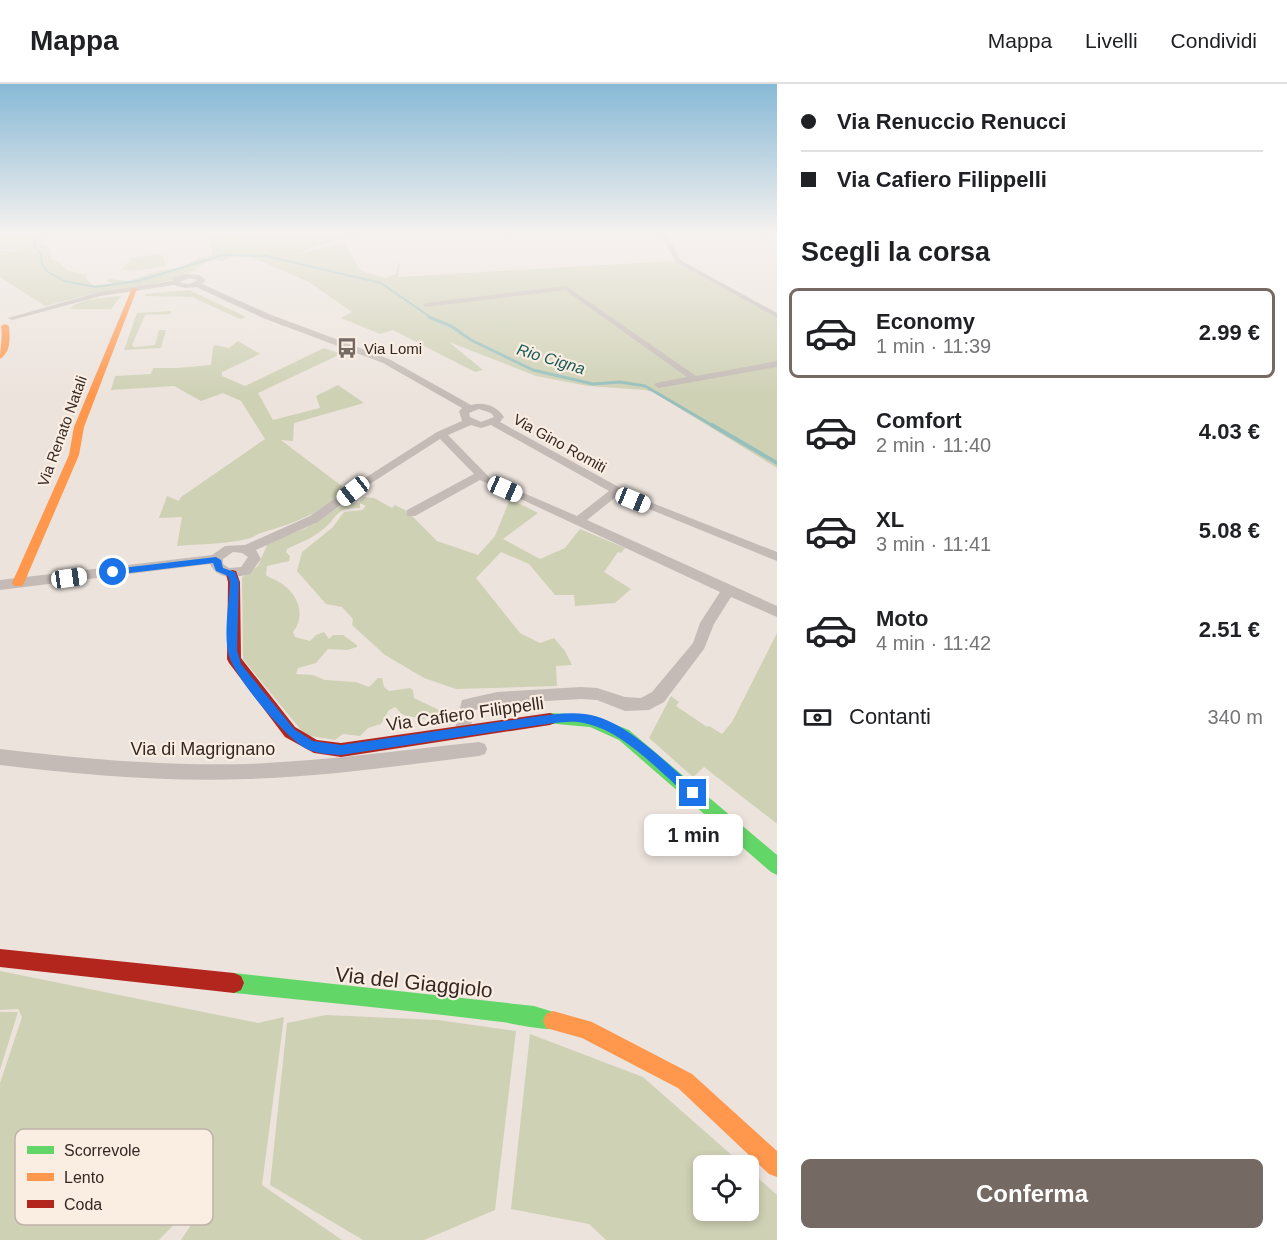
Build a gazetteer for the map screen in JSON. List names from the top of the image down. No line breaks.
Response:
{"streets":{"street":["Via Renato Natali","Via Gino Romiti","Via Cafiero Filippelli","Via di Magrignano","Via del Giaggiolo"]},"water":["Rio Cigna"],"places":{"bus stop":["Via Lomi"]},"legend":["Scorrevole","Lento","Coda"],"page":{"header":"Mappa","nav":["Mappa","Livelli","Condividi"],"banner":["Via Renuccio Renucci","Via Cafiero Filippelli"],"heading":"Scegli la corsa","list":[{"name":"Economy","note":"1 min · 11:39","value":"2.99 €"},{"name":"Comfort","note":"2 min · 11:40","value":"4.03 €"},{"name":"XL","note":"3 min · 11:41","value":"5.08 €"},{"name":"Moto","note":"4 min · 11:42","value":"2.51 €"}],"pay":["Contanti","340 m"],"bubble":"1 min","buttons":"Conferma"}}
